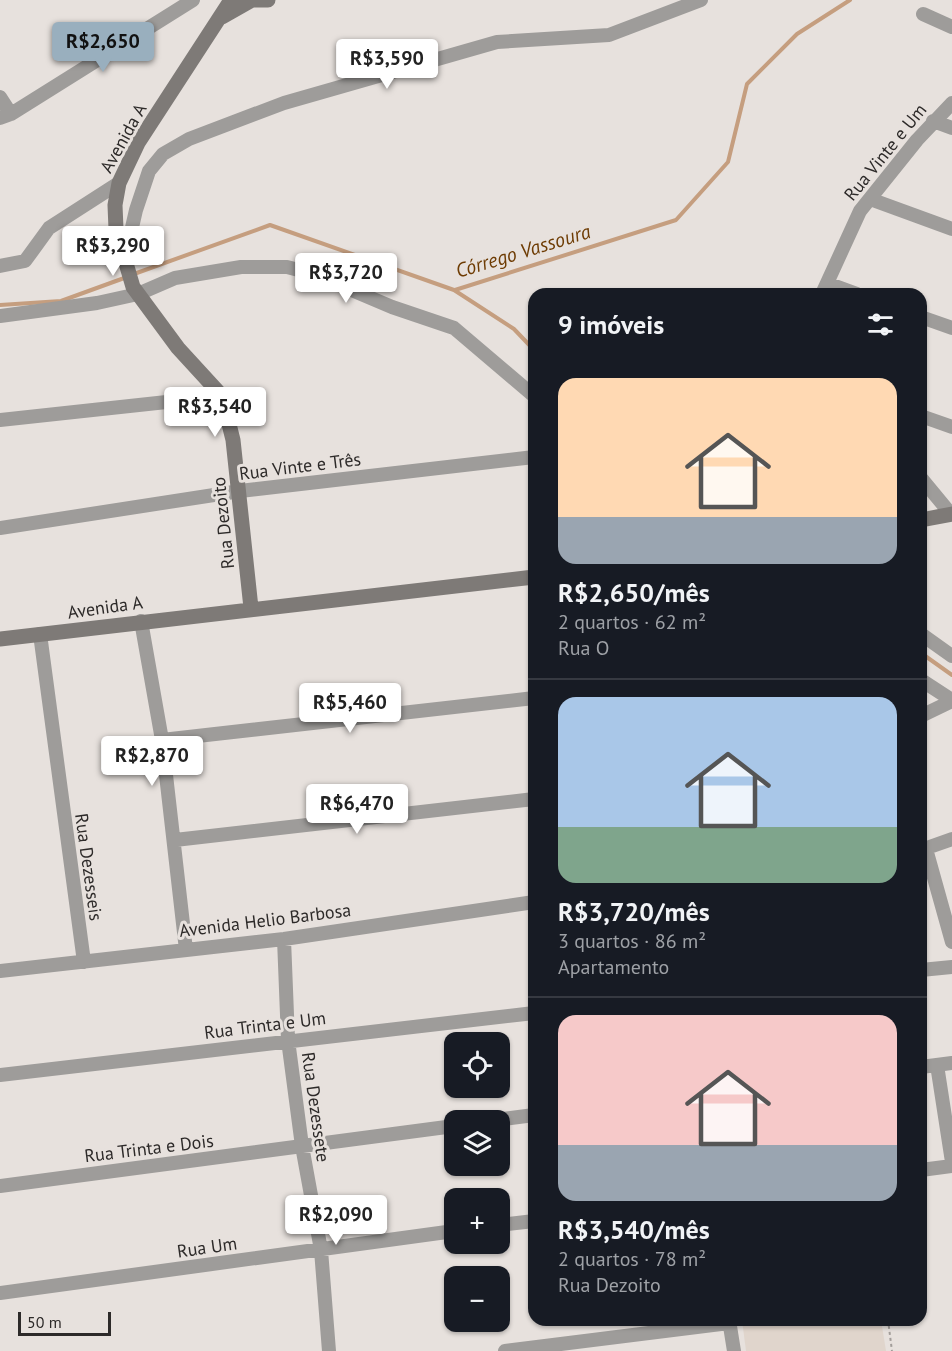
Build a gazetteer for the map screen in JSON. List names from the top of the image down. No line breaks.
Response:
{"streets":{"main road":["Avenida A","Rua Dezoito"],"street":["Rua Vinte e Um","Rua Vinte e Três","Rua Dezesseis","Avenida Helio Barbosa","Rua Trinta e Um","Rua Dezessete","Rua Trinta e Dois","Rua Um"]},"crossings":[["Avenida A","Rua Dezoito"],["Avenida A","Rua Dezesseis"],["Rua Vinte e Três","Rua Dezoito"],["Rua Dezesseis","Avenida Helio Barbosa"],["Avenida Helio Barbosa","Rua Dezessete"],["Rua Trinta e Um","Rua Dezessete"],["Rua Dezessete","Rua Trinta e Dois"],["Rua Dezessete","Rua Um"]],"water":["Córrego Vassoura"],"scale_bar":"50 m","page":{"price":["R$2,650","R$3,590","R$3,290","R$3,720","R$3,540","R$5,460","R$2,870","R$6,470","R$2,090"],"heading":"9 imóveis","list":[{"name":"R$2,650/mês","note":"2 quartos · 62 m² · Rua O"},{"name":"R$3,720/mês","note":"3 quartos · 86 m² · Apartamento"},{"name":"R$3,540/mês","note":"2 quartos · 78 m² · Rua Dezoito"}],"map_buttons":["+","−"],"scale":"50 m"}}
